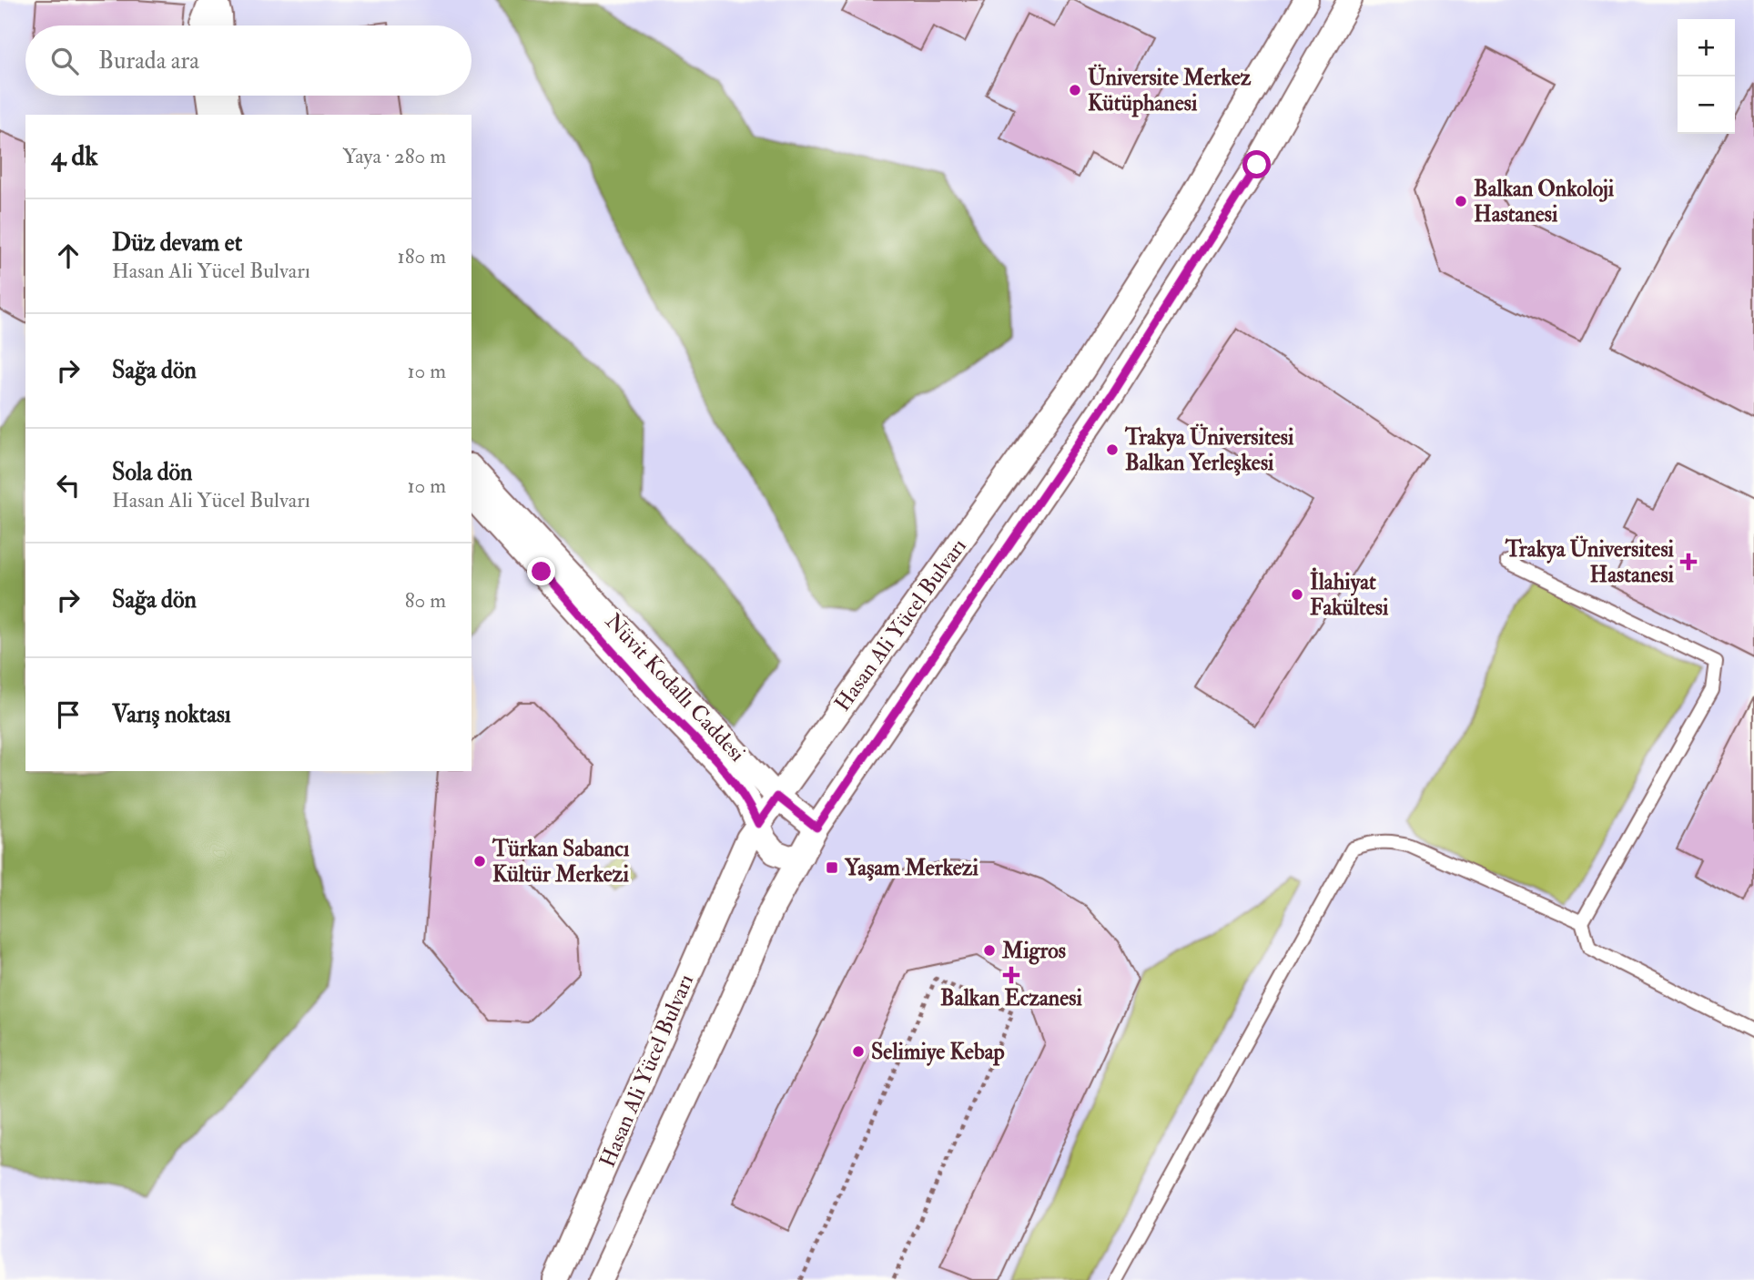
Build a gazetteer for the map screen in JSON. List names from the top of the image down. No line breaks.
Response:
{"streets":{"street":["Hasan Ali Yücel Bulvarı","Nüvit Kodallı Caddesi"]},"crossings":[["Hasan Ali Yücel Bulvarı","Nüvit Kodallı Caddesi"]],"places":{"other":["Üniversite Merkez Kütüphanesi","Balkan Onkoloji Hastanesi","Trakya Üniversitesi Balkan Yerleşkesi","İlahiyat Fakültesi","Türkan Sabancı Kültür Merkezi","Migros","Selimiye Kebap"],"health":["Trakya Üniversitesi Hastanesi","Balkan Eczanesi"],"transit":["Yaşam Merkezi"]},"page":{"map_buttons":["+","−"],"search":"Burada ara","heading":["4 dk","Yaya · 280 m"],"list":[["Düz devam et","Hasan Ali Yücel Bulvarı","180 m"],["Sağa dön","10 m"],["Sola dön","Hasan Ali Yücel Bulvarı","10 m"],["Sağa dön","80 m"],"Varış noktası"]}}
